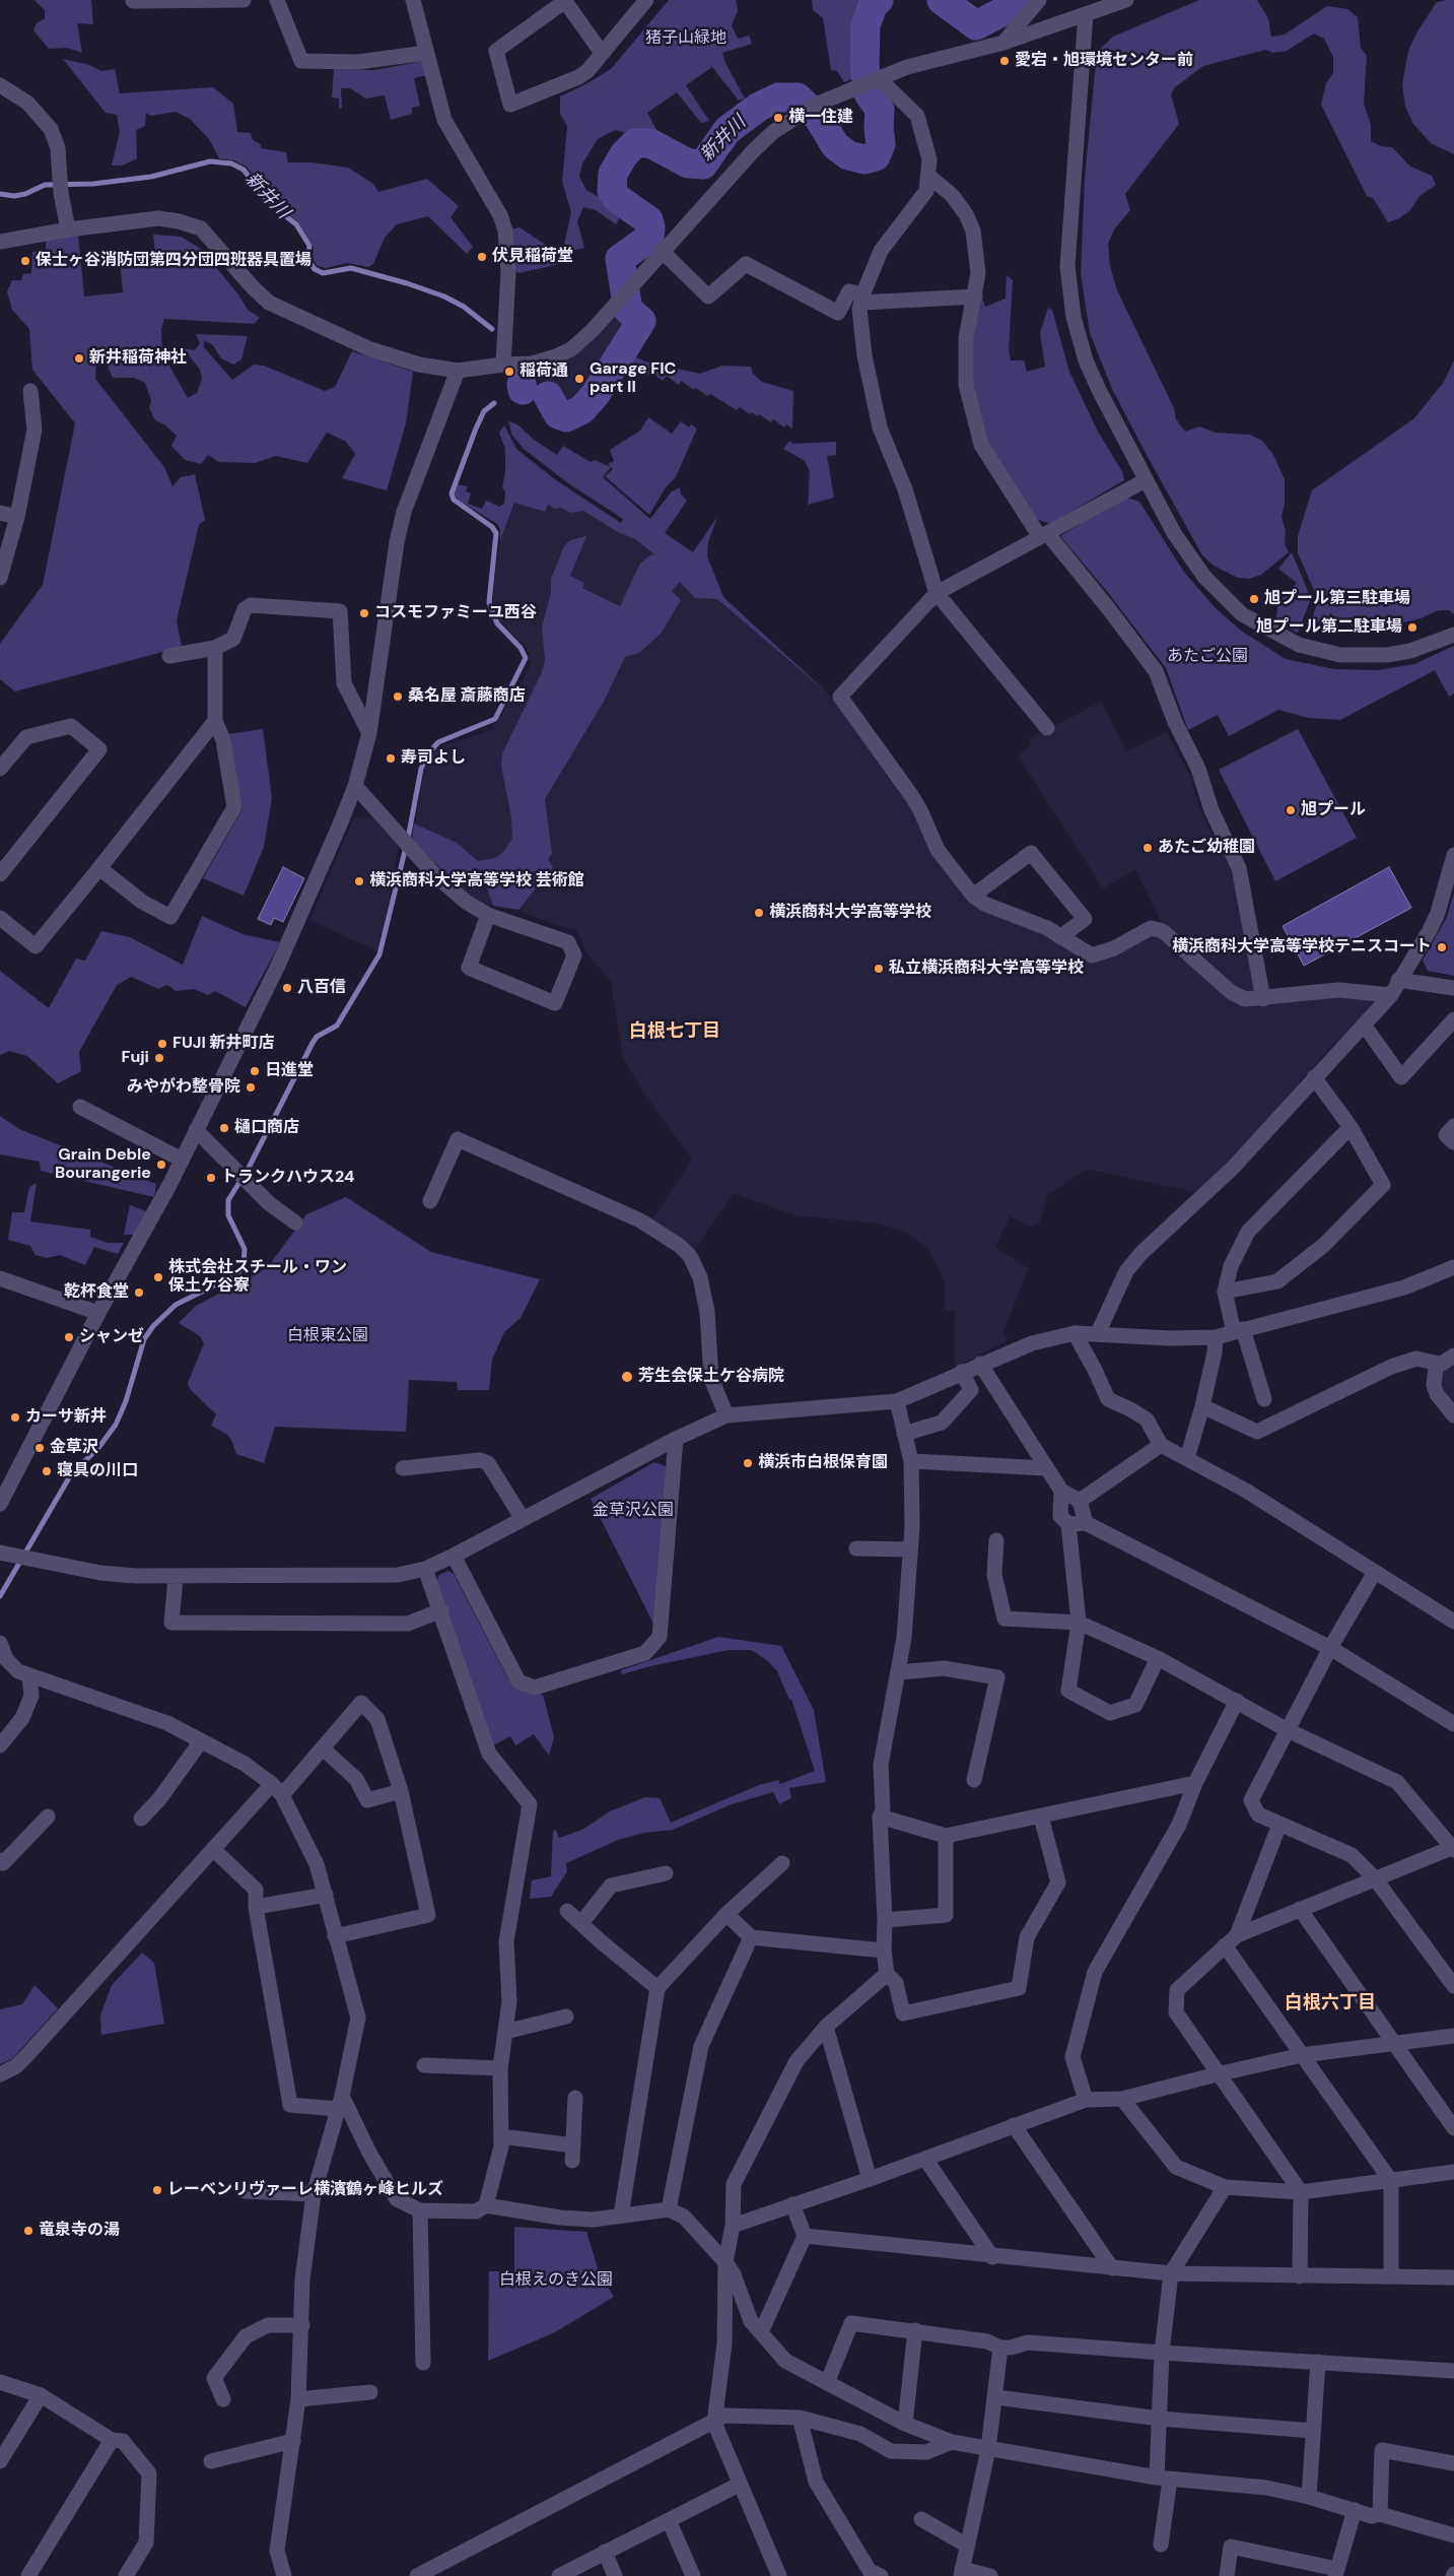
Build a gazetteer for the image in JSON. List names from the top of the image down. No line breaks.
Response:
{"districts":["白根七丁目","白根六丁目"],"water":["新井川"],"parks":["猪子山緑地","あたご公園","白根東公園","金草沢公園","白根えのき公園"],"places":["愛宕・旭環境センター前","横一住建","伏見稲荷堂","保士ヶ谷消防団第四分団四班器具置場","新井稲荷神社","稲荷通","Garage FIC part II","旭プール第三駐車場","コスモファミーユ西谷","旭プール第二駐車場","桑名屋 斎藤商店","寿司よし","旭プール","あたご幼稚園","横浜商科大学高等学校 芸術館","横浜商科大学高等学校","横浜商科大学高等学校テニスコート","私立横浜商科大学高等学校","八百信","FUJI 新井町店","Fuji","日進堂","みやがわ整骨院","樋口商店","Grain Deble Bourangerie","トランクハウス24","株式会社スチール・ワン 保土ケ谷寮","乾杯食堂","シャンゼ","芳生会保土ケ谷病院","カーサ新井","金草沢","横浜市白根保育園","寝具の川口","レーベンリヴァーレ横濱鶴ヶ峰ヒルズ","竜泉寺の湯"]}
